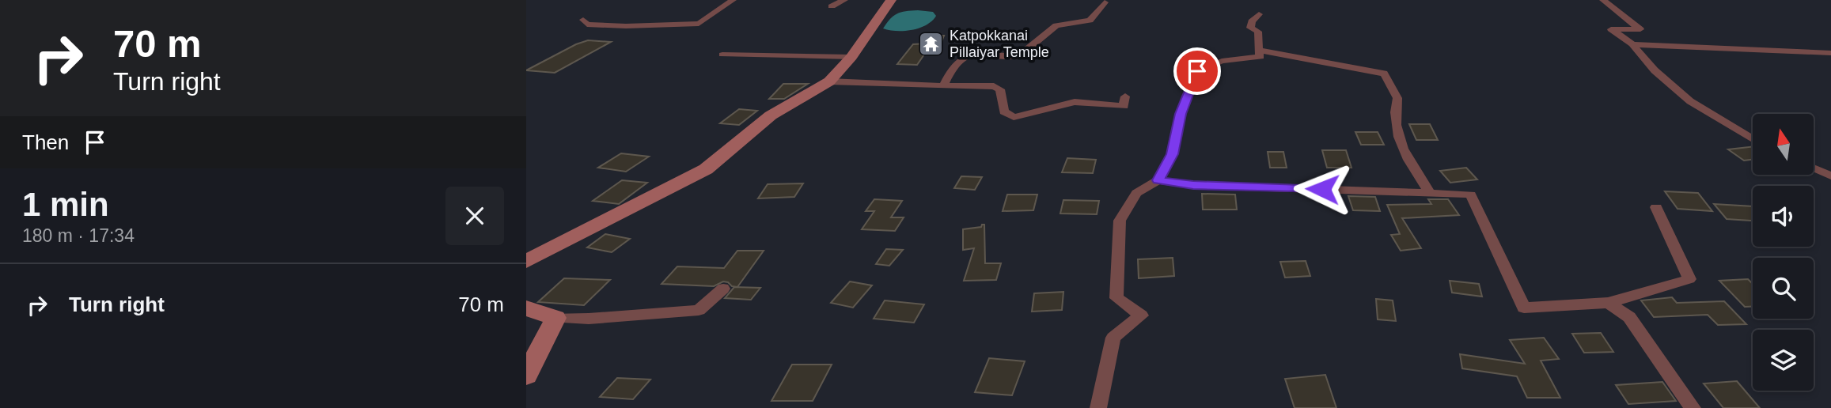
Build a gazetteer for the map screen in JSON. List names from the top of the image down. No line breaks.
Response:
{"places":{"temple":["Katpokkanai Pillaiyar Temple"]},"north":"top","page":{"turn":["70 m","Turn right"],"then":"Then","heading":["1 min","180 m · 17:34"],"list":[{"name":"Turn right","value":"70 m"}]}}
